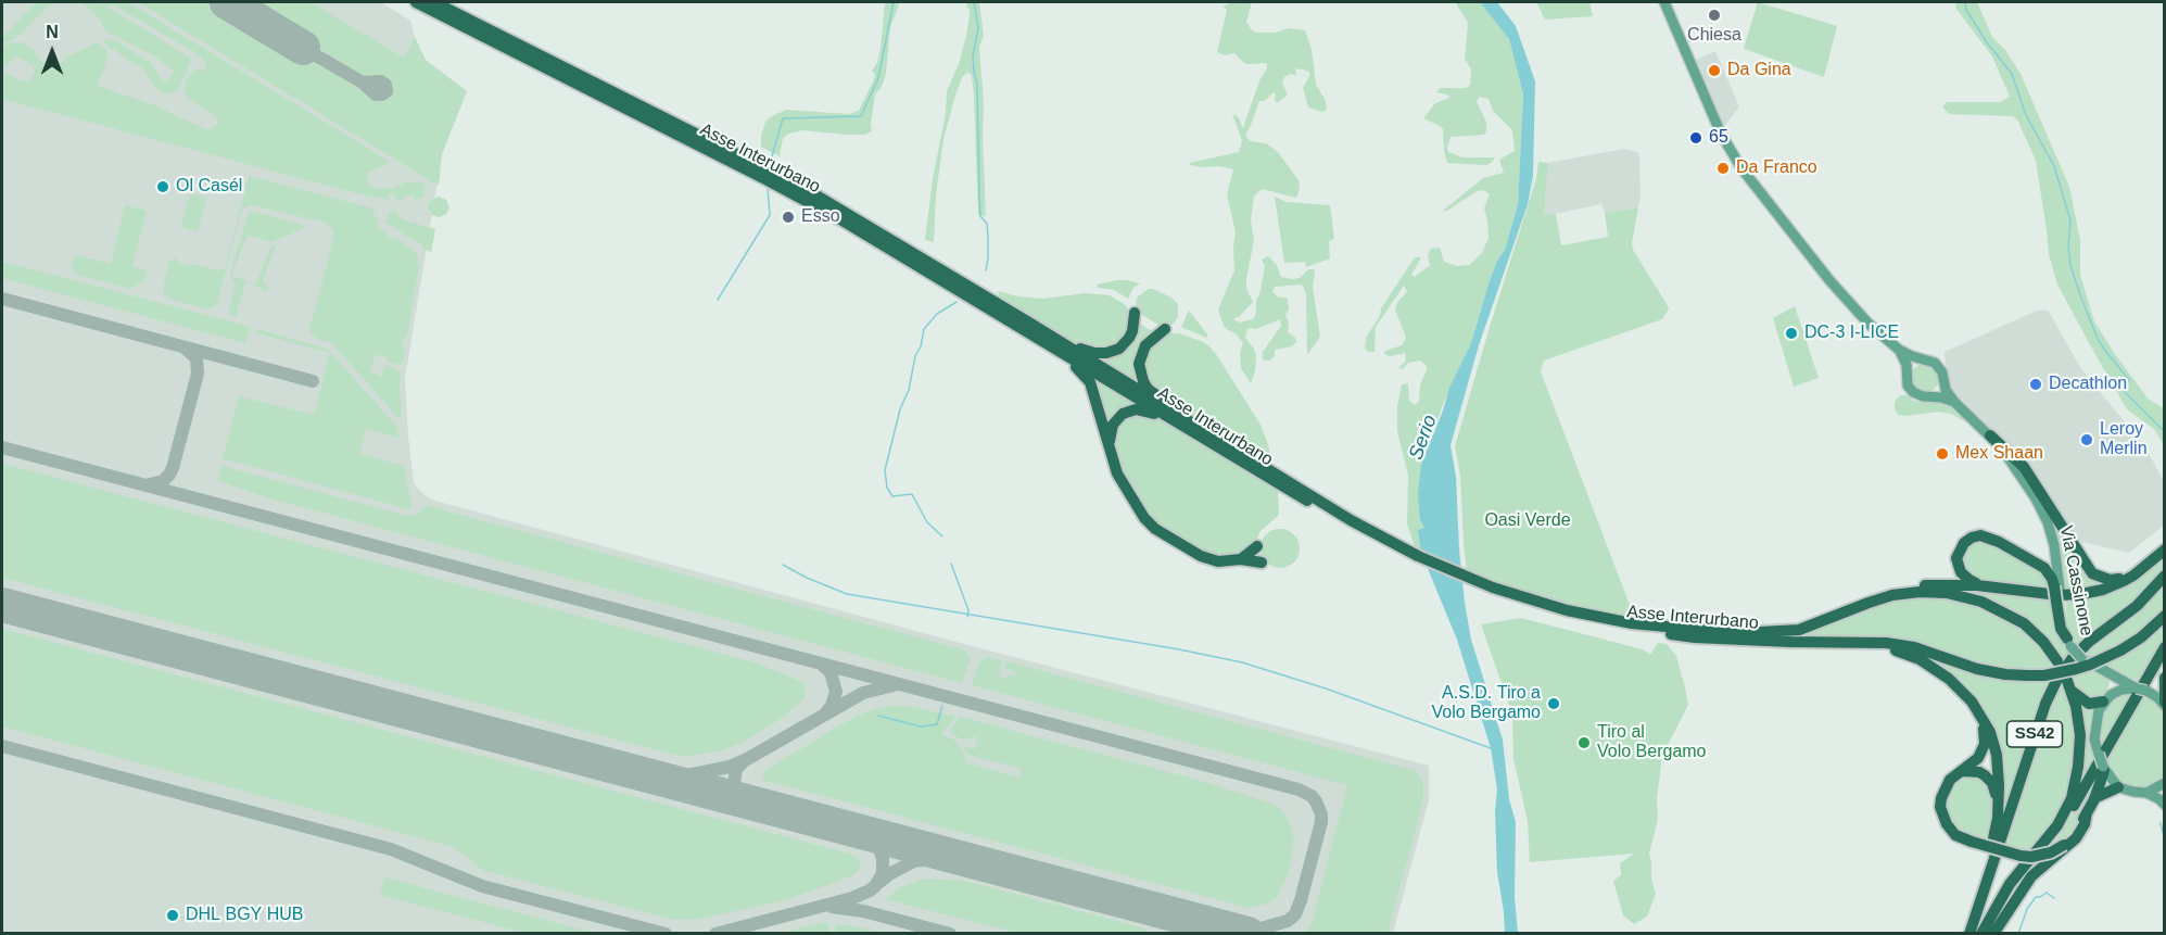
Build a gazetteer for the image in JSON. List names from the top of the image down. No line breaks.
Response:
{"streets":{"highway":["Asse Interurbano","SS42"],"main road":["Via Cassinone"]},"water":["Serio"],"parks":["Oasi Verde"],"places":["Chiesa","Da Gina","65","Da Franco","Ol Casél","Esso","DC-3 I-LICE","Decathlon","Leroy Merlin","Mex Shaan","A.S.D. Tiro a Volo Bergamo","Tiro al Volo Bergamo","DHL BGY HUB"],"north":"top"}
